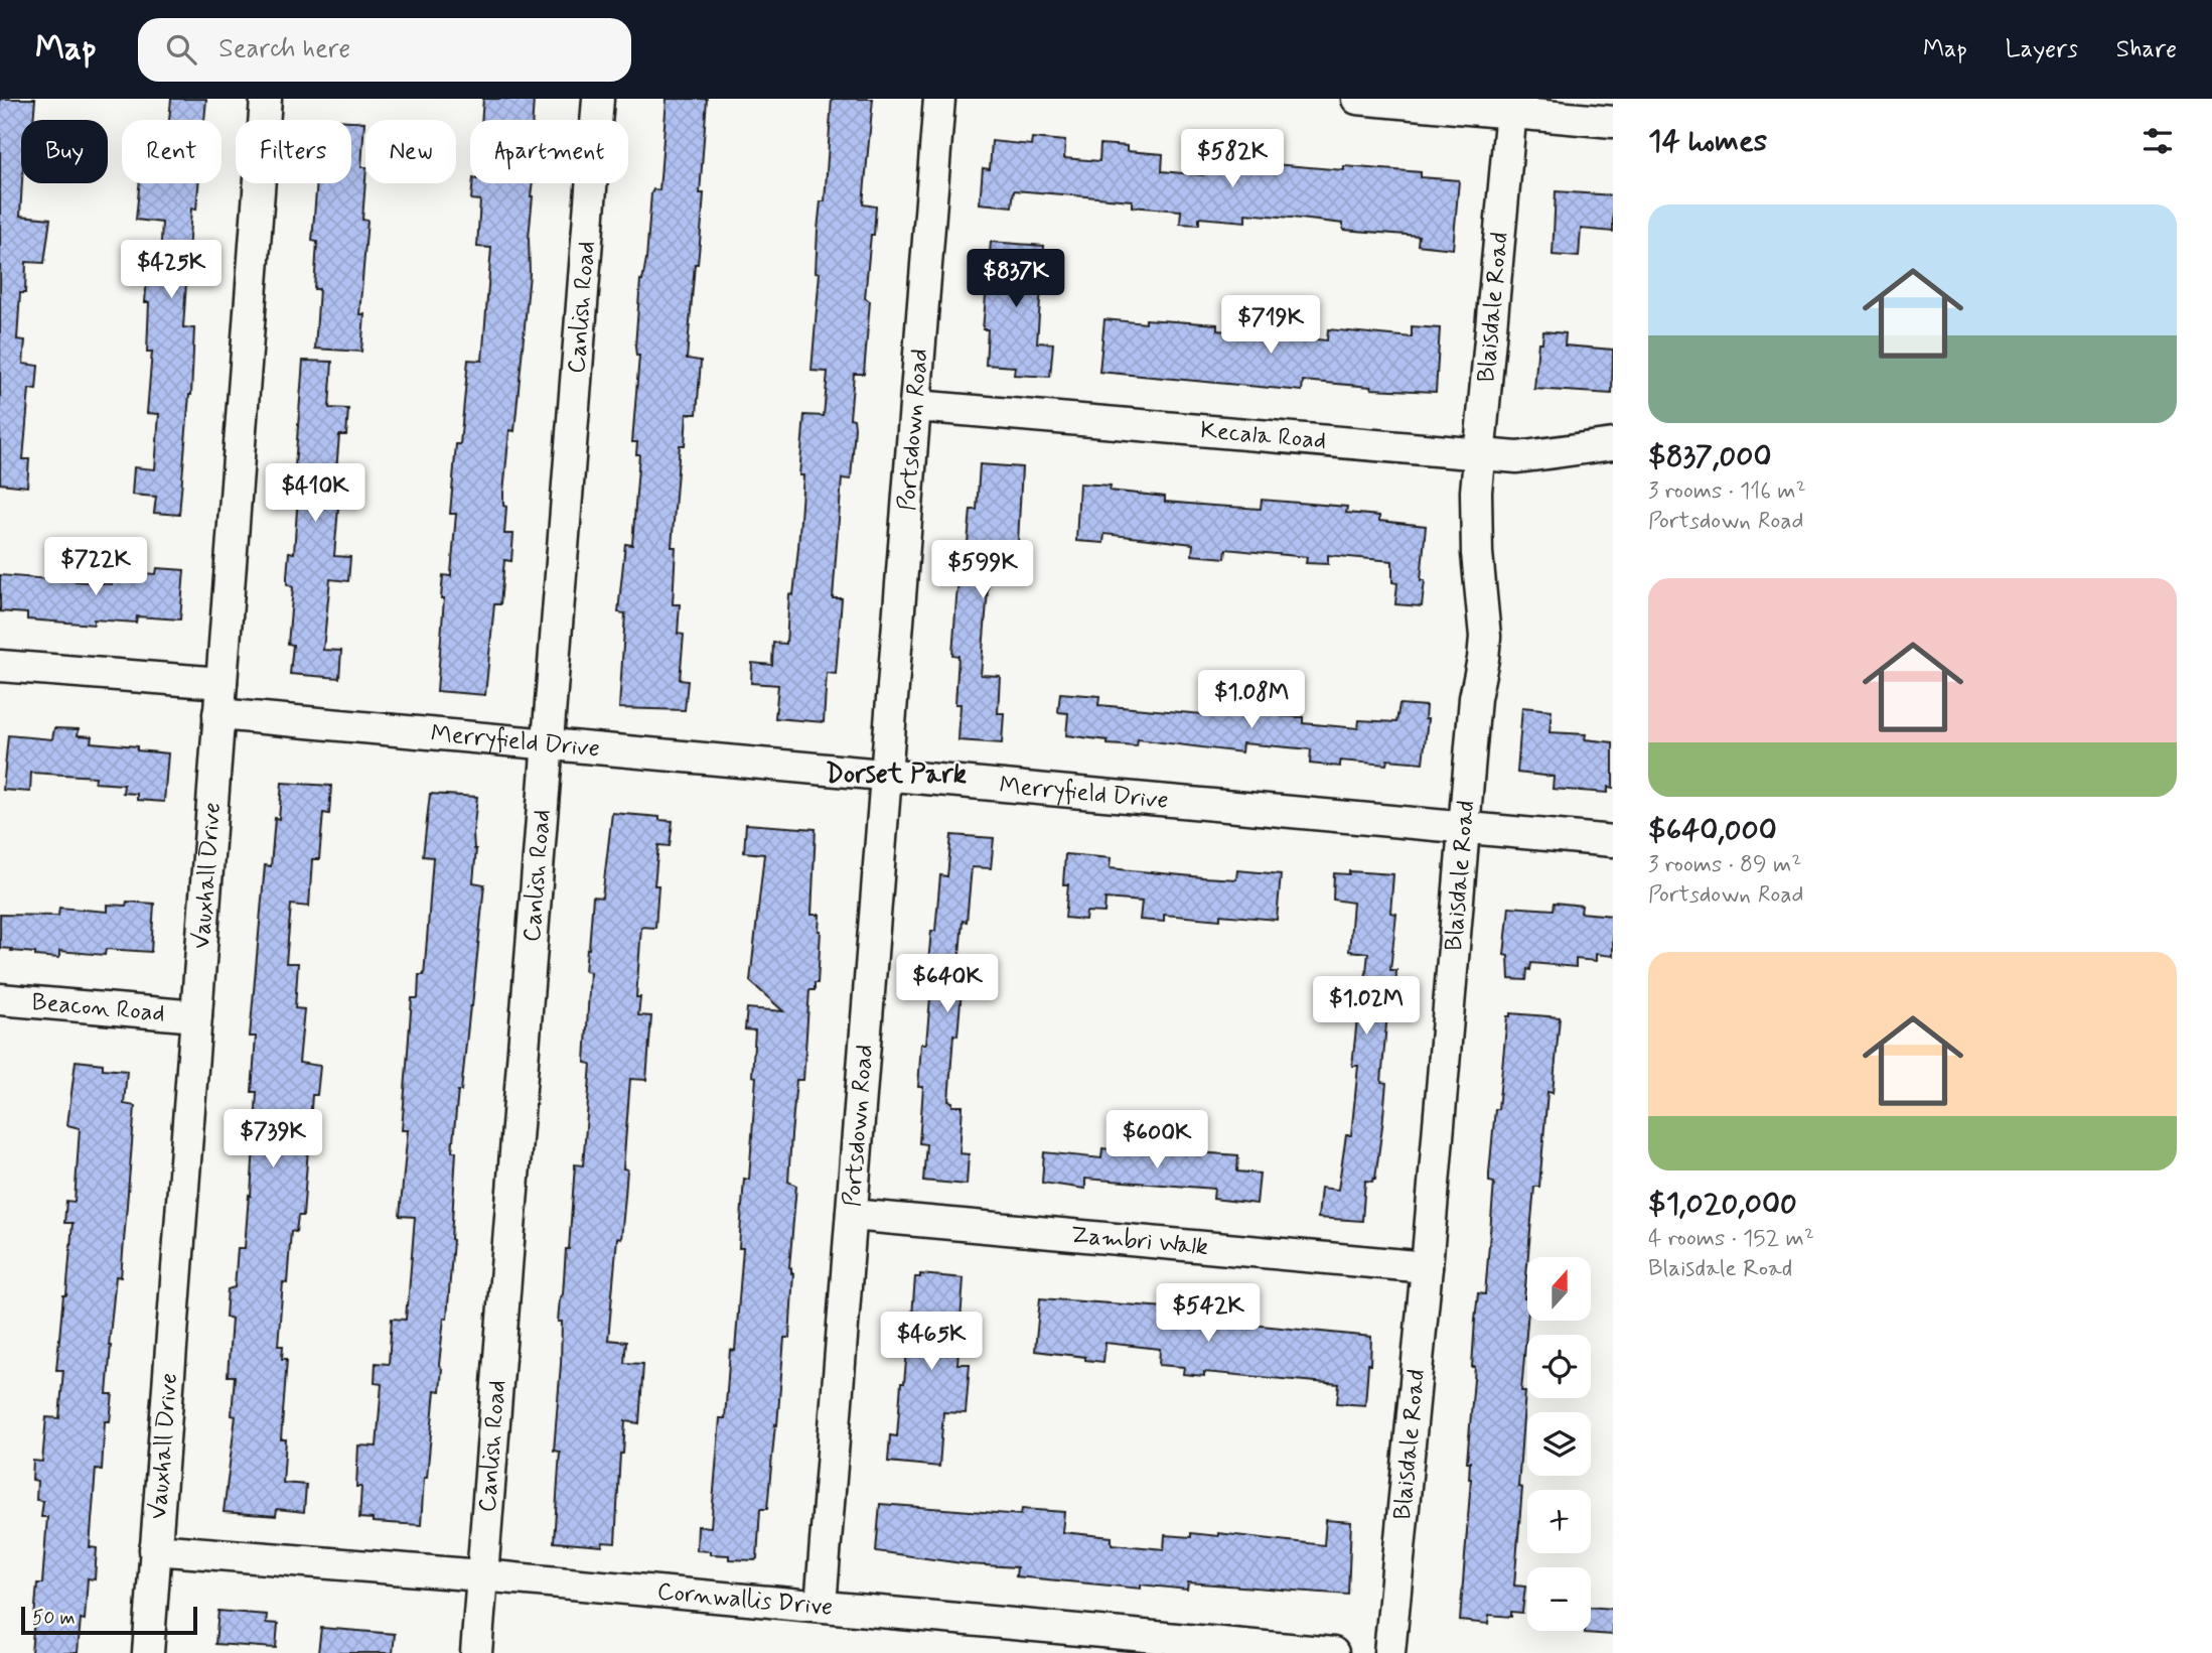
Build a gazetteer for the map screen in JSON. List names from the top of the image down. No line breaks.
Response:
{"streets":{"street":["Canlish Road","Blaisdale Road","Portsdown Road","Kecala Road","Merryfield Drive","Vauxhall Drive","Beacon Road","Zambri Walk","Cornwallis Drive"]},"crossings":[["Canlish Road","Merryfield Drive"],["Canlish Road","Cornwallis Drive"],["Blaisdale Road","Kecala Road"],["Blaisdale Road","Merryfield Drive"],["Blaisdale Road","Zambri Walk"],["Portsdown Road","Kecala Road"],["Portsdown Road","Merryfield Drive"],["Portsdown Road","Zambri Walk"],["Portsdown Road","Cornwallis Drive"],["Merryfield Drive","Vauxhall Drive"],["Vauxhall Drive","Beacon Road"],["Vauxhall Drive","Cornwallis Drive"]],"districts":["Dorset Park"],"scale_bar":"50 m","north":"top","page":{"header":"Map","search":"Search here","nav":["Map","Layers","Share"],"heading":"14 homes","chip":["Buy","Rent","Filters","New","Apartment"],"price":["$582K","$425K","$837K","$719K","$410K","$722K","$599K","$1.08M","$640K","$1.02M","$739K","$600K","$542K","$465K"],"list":[{"name":"$837,000","note":"3 rooms · 116 m² · Portsdown Road"},{"name":"$640,000","note":"3 rooms · 89 m² · Portsdown Road"},{"name":"$1,020,000","note":"4 rooms · 152 m² · Blaisdale Road"}],"map_buttons":["+","−"],"scale":"50 m"}}
